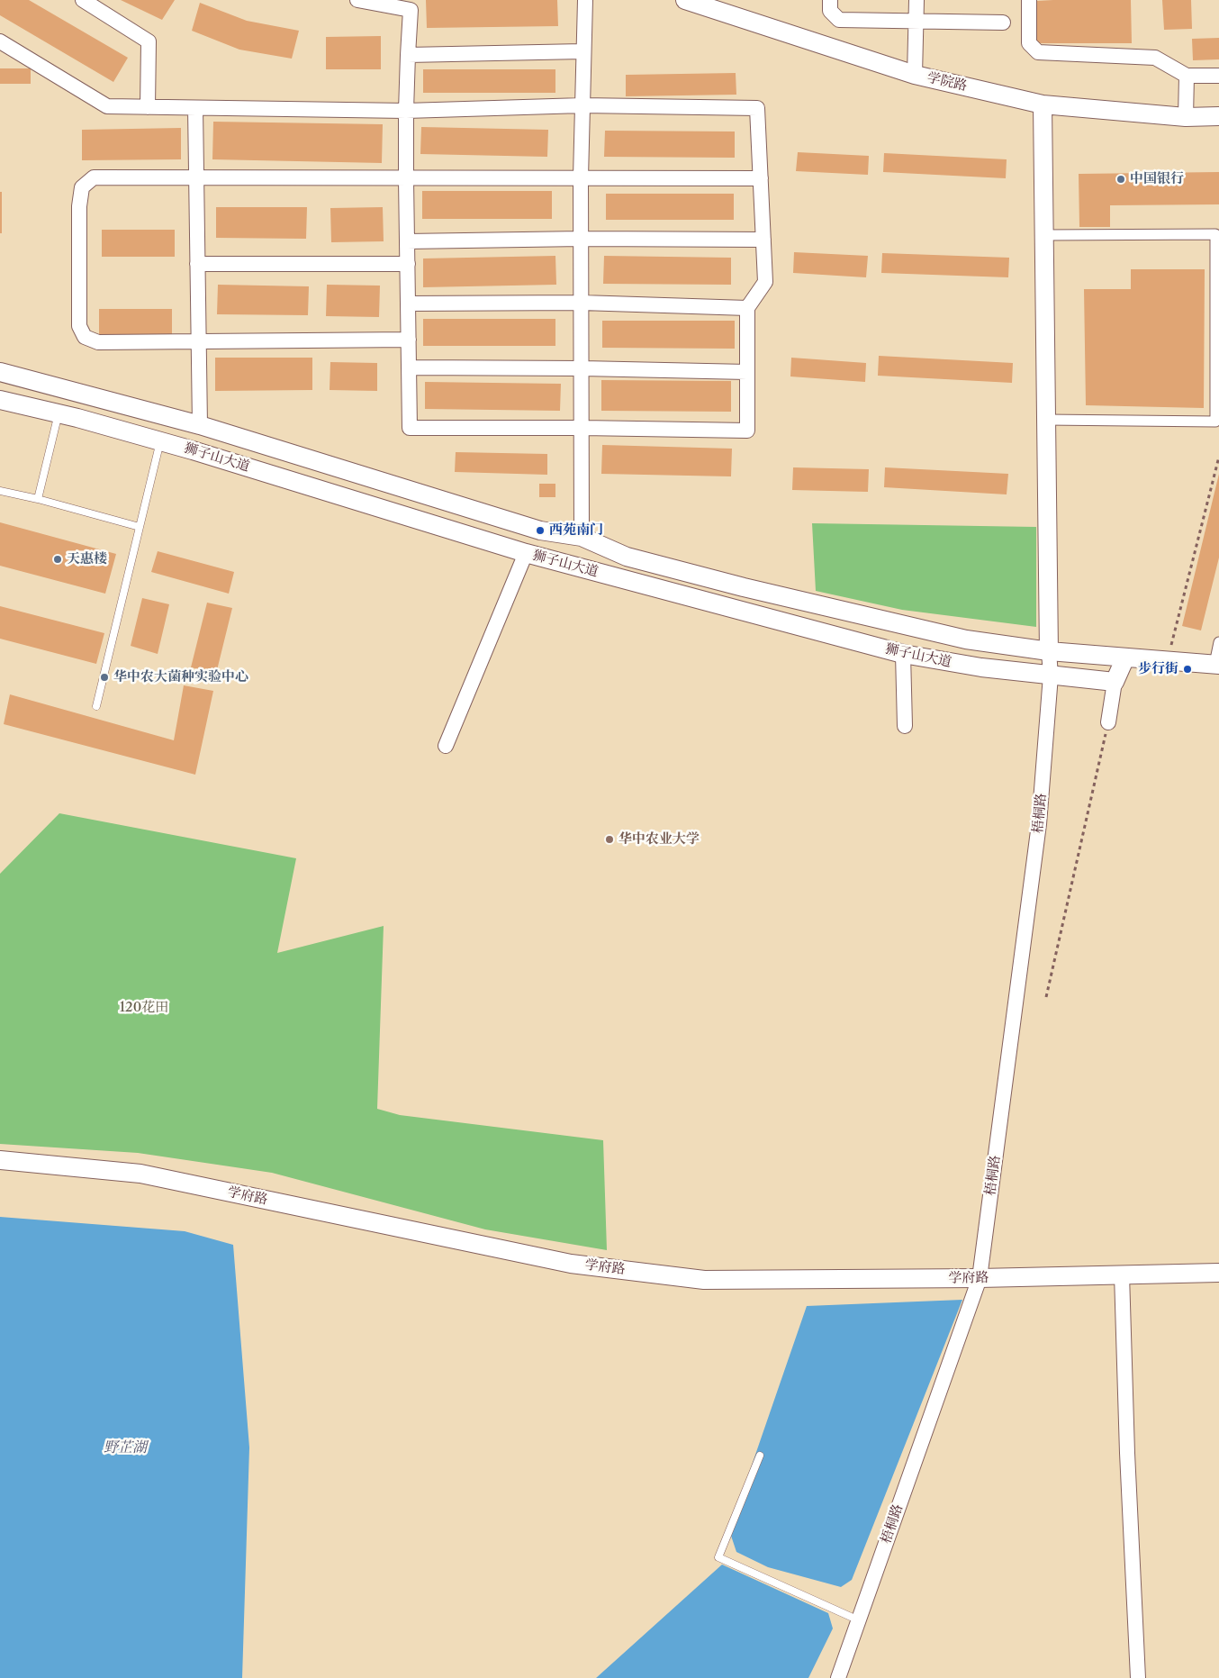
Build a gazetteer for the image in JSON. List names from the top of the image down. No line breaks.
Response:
{"streets":{"street":["学院路","狮子山大道","梧桐路","学府路"]},"crossings":[["狮子山大道","梧桐路"],["梧桐路","学府路"]],"water":["野芷湖"],"parks":["120花田"],"places":["中国银行","西苑南门","天惠楼","步行街","华中农大菌种实验中心","华中农业大学"]}
